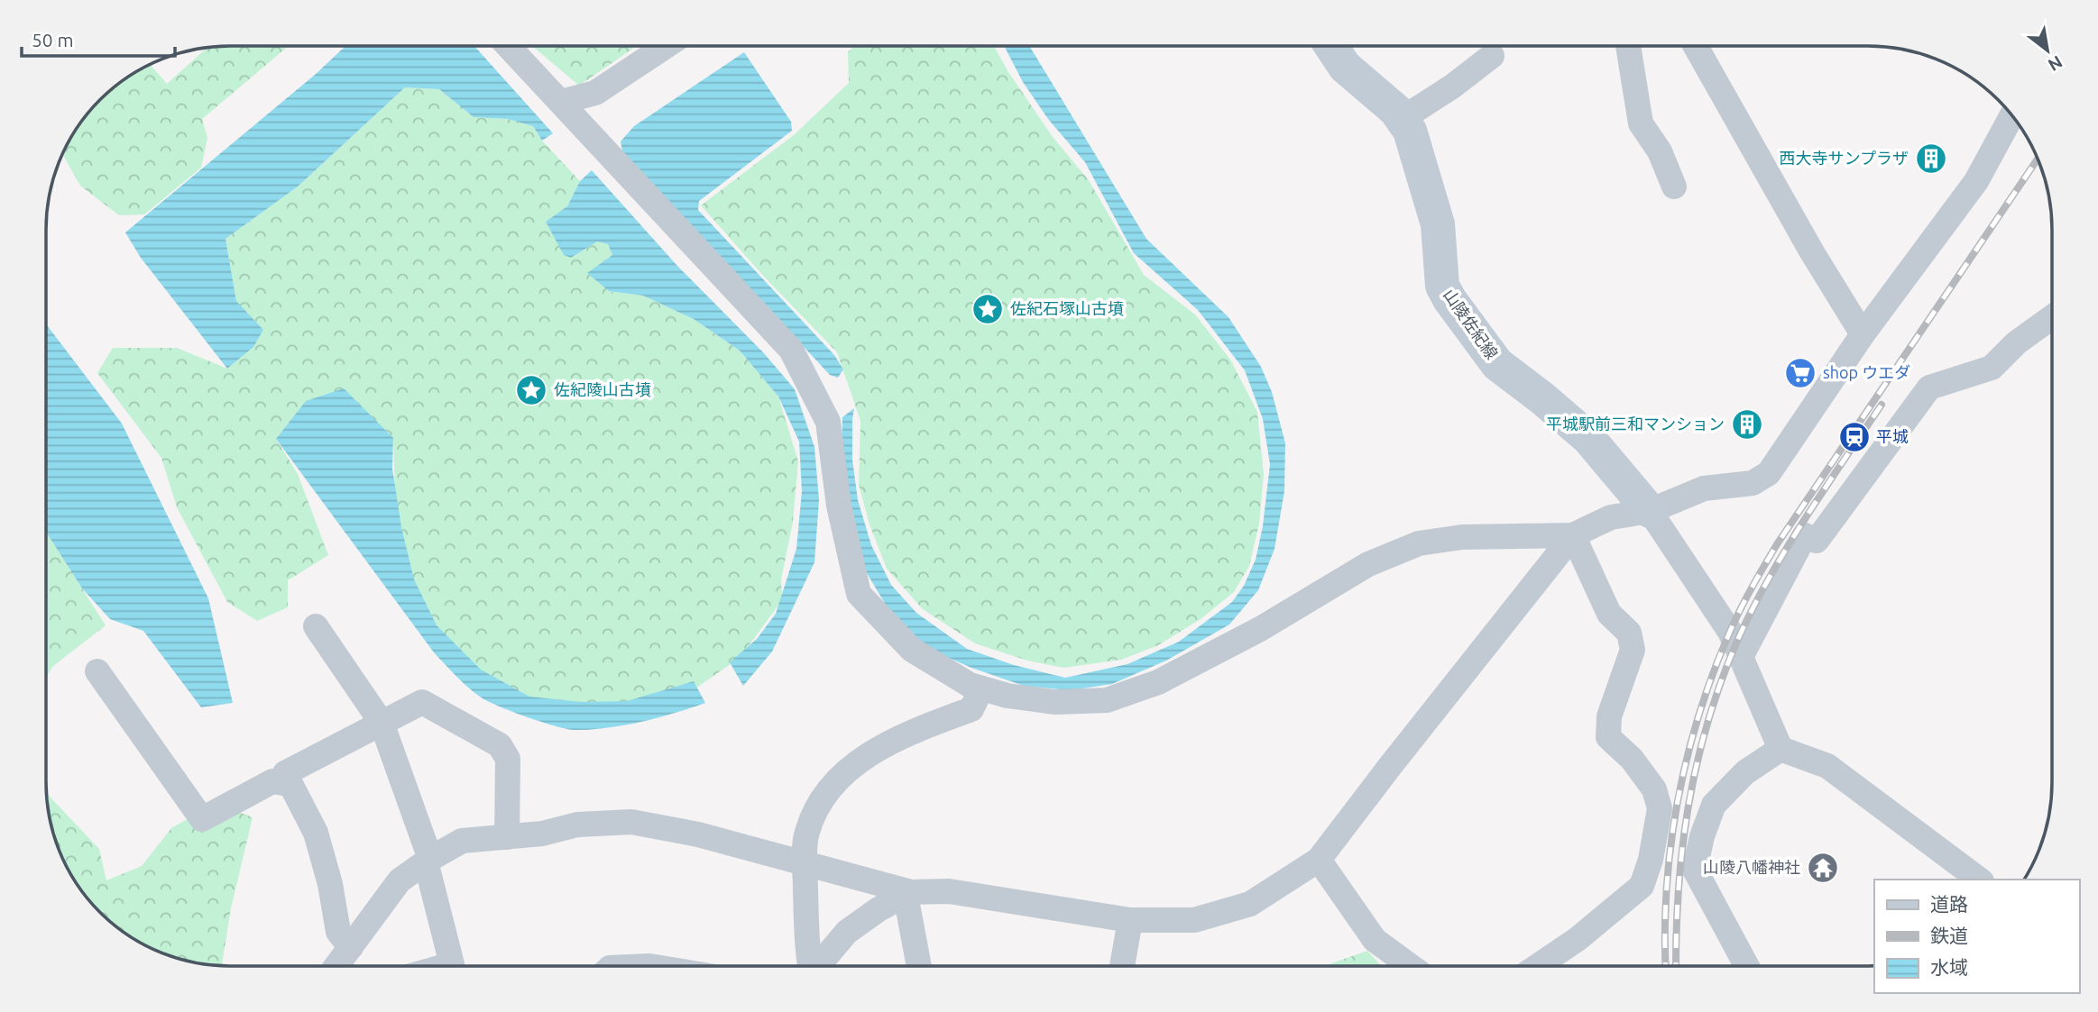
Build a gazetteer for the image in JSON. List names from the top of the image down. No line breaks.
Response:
{"streets":{"main road":["山陵佐紀線"]},"places":{"building":["西大寺サンプラザ","平城駅前三和マンション"],"place":["佐紀石塚山古墳","佐紀陵山古墳"],"supermarket":["shop ウエダ"],"station":["平城"],"temple":["山陵八幡神社"]},"legend":["道路","鉄道","水域"],"scale_bar":"50 m","north":"bottom right"}
